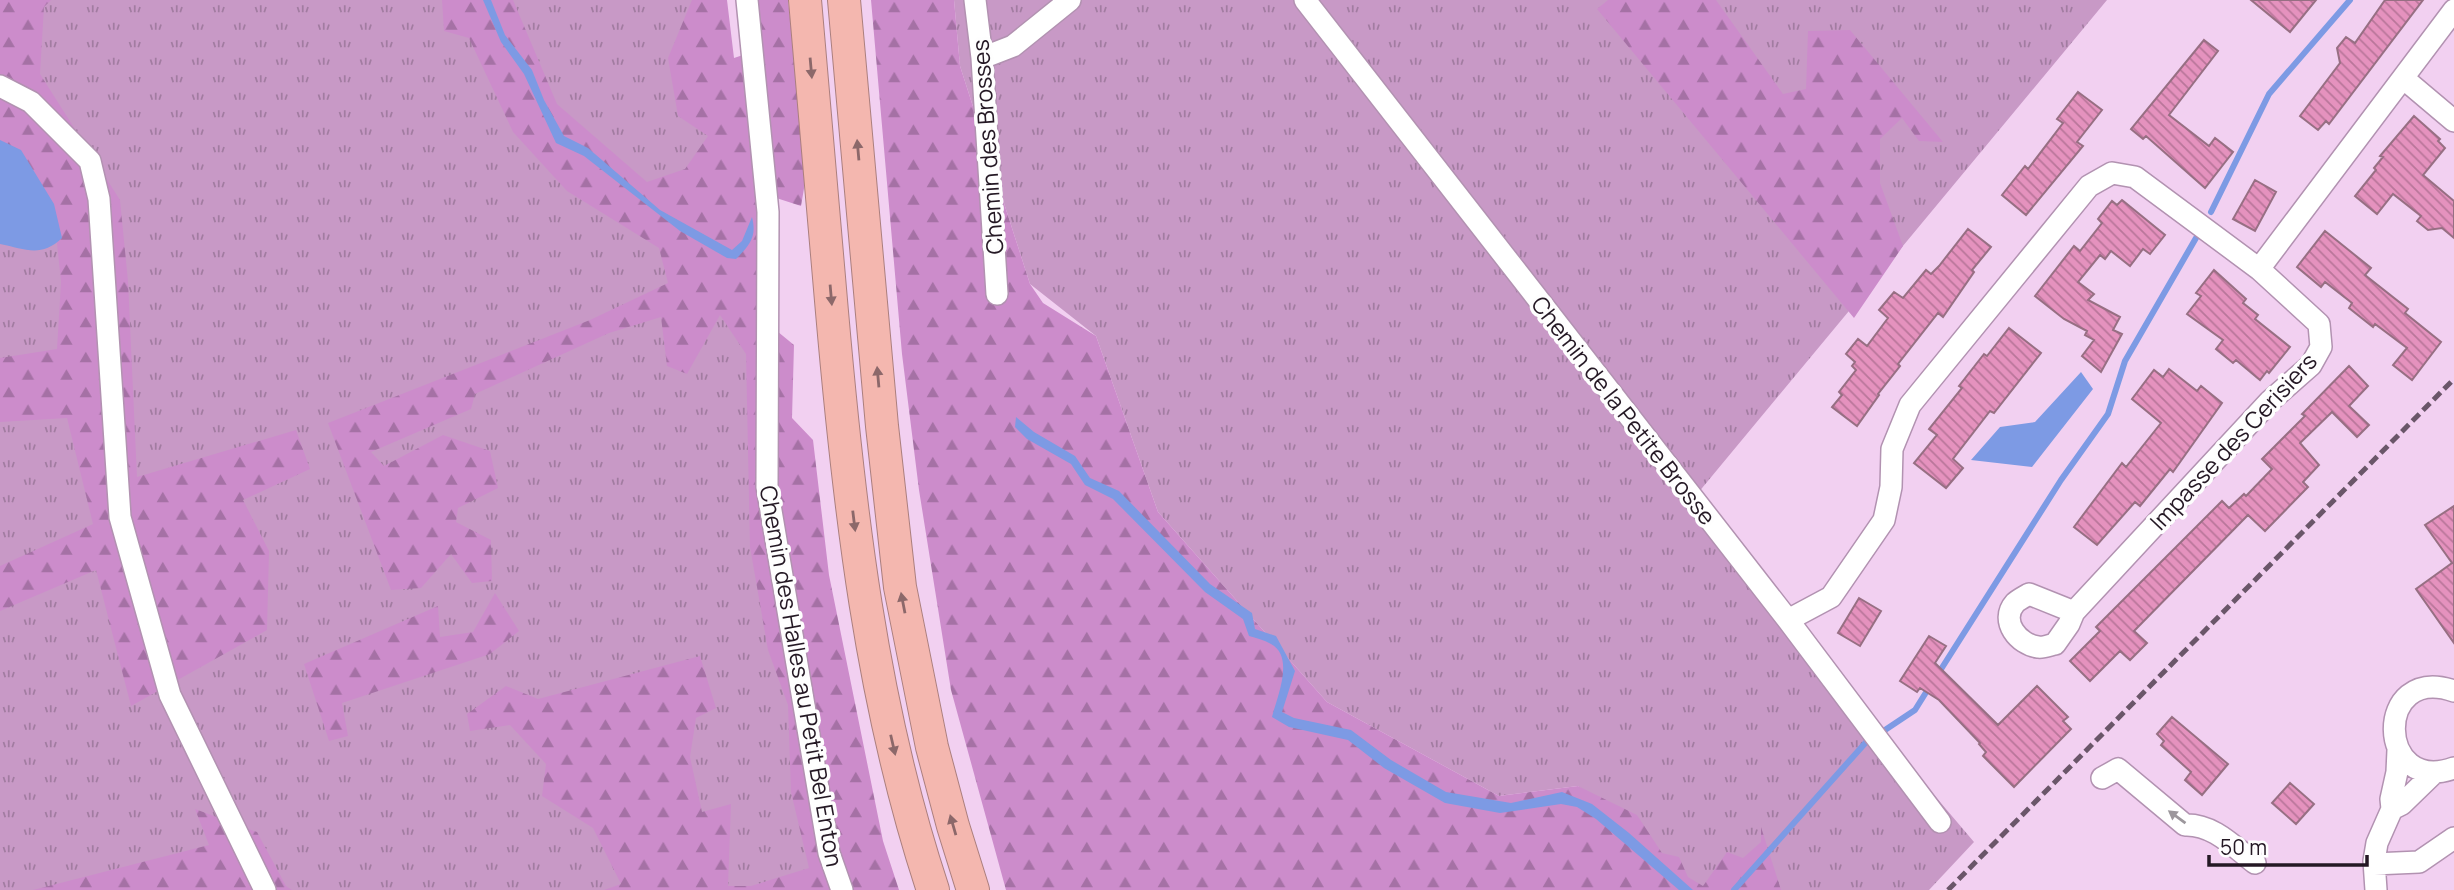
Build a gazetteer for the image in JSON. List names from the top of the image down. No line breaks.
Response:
{"streets":{"street":["Chemin des Brosses","Chemin de la Petite Brosse","Impasse des Cerisiers","Chemin des Halles au Petit Bel Enton"]},"crossings":[["Chemin de la Petite Brosse","Impasse des Cerisiers"]],"scale_bar":"50 m"}
